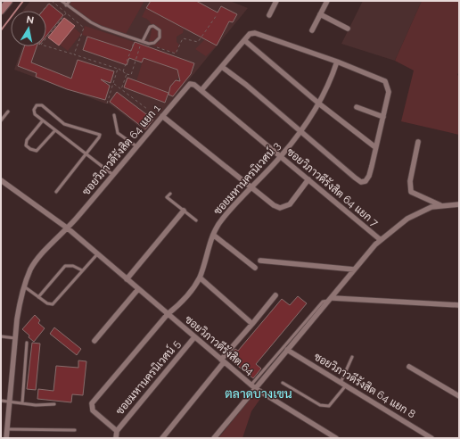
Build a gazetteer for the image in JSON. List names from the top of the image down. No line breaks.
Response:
{"streets":{"street":["ซอยวิภาวดีรังสิต 64 แยก 1","ซอยมหานครนิเวศน์ 3","ซอยวิภาวดีรังสิต 64 แยก 7","ซอยวิภาวดีรังสิต 64","ซอยมหานครนิเวศน์ 5","ซอยวิภาวดีรังสิต 64 แยก 8"]},"crossings":[["ซอยวิภาวดีรังสิต 64 แยก 1","ซอยวิภาวดีรังสิต 64 แยก 7"],["ซอยวิภาวดีรังสิต 64 แยก 1","ซอยวิภาวดีรังสิต 64"],["ซอยมหานครนิเวศน์ 3","ซอยวิภาวดีรังสิต 64 แยก 7"],["ซอยมหานครนิเวศน์ 3","ซอยวิภาวดีรังสิต 64"],["ซอยมหานครนิเวศน์ 3","ซอยมหานครนิเวศน์ 5"],["ซอยวิภาวดีรังสิต 64 แยก 7","ซอยวิภาวดีรังสิต 64"],["ซอยวิภาวดีรังสิต 64","ซอยมหานครนิเวศน์ 5"],["ซอยวิภาวดีรังสิต 64","ซอยวิภาวดีรังสิต 64 แยก 8"]],"districts":["ตลาดบางเขน"],"north":"top"}
